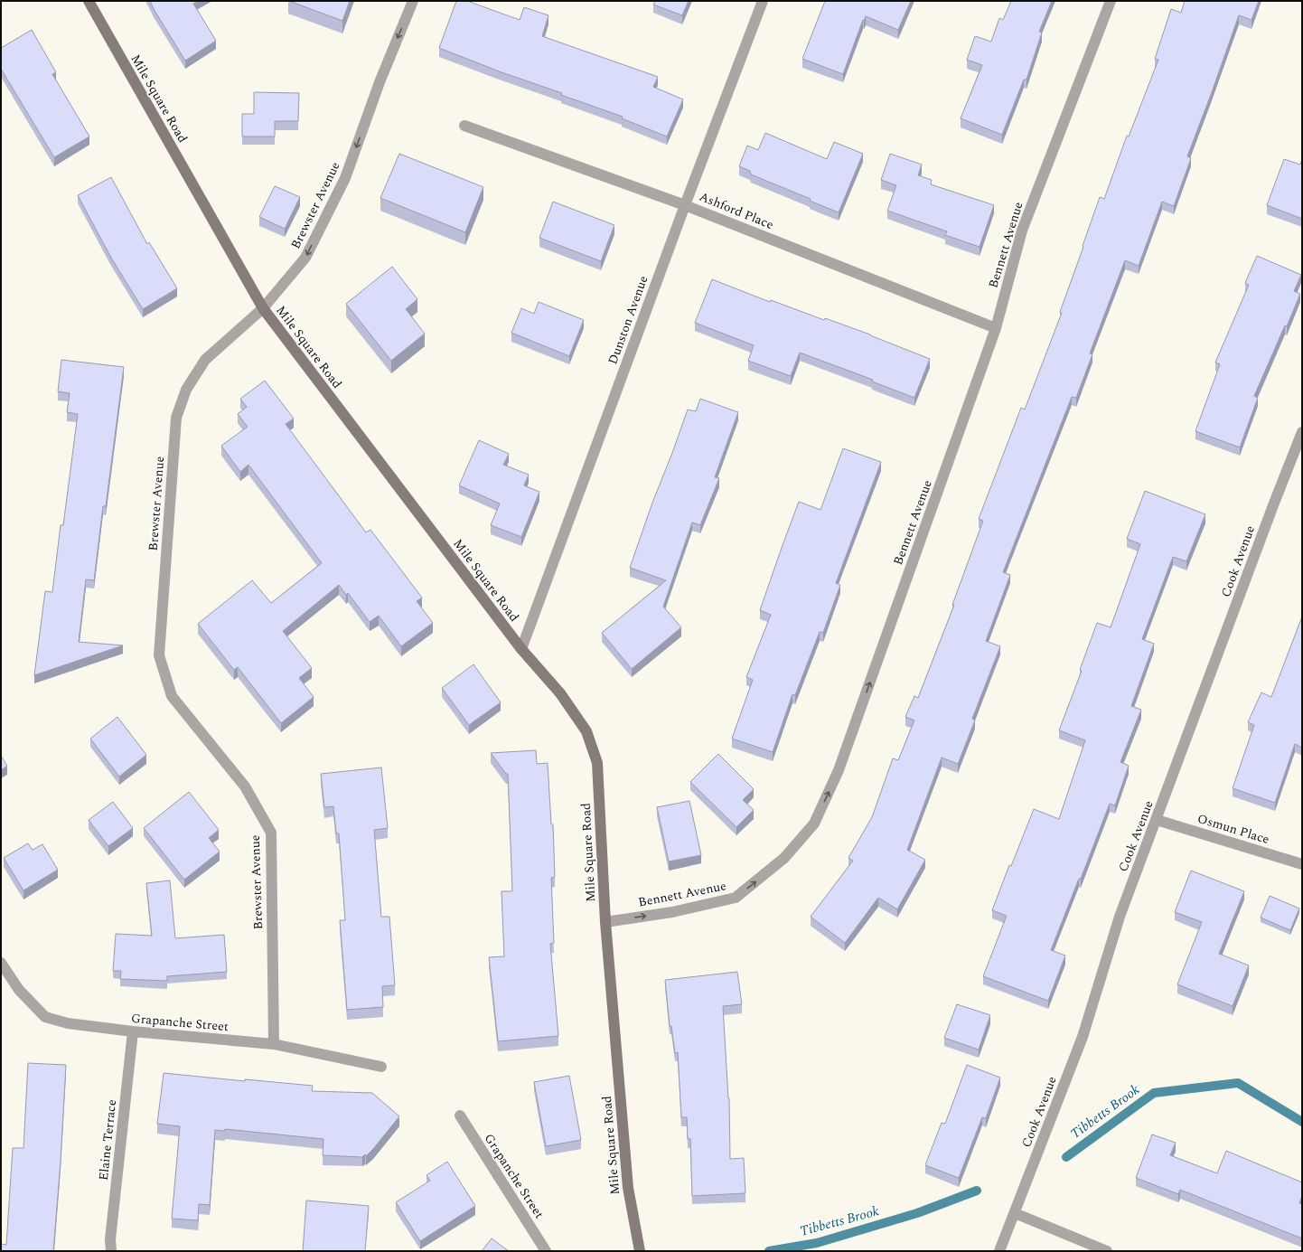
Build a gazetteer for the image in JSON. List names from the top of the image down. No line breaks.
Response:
{"streets":{"street":["Mile Square Road","Brewster Avenue","Ashford Place","Bennett Avenue","Dunston Avenue","Cook Avenue","Osmun Place","Grapanche Street","Elaine Terrace"]},"crossings":[["Mile Square Road","Brewster Avenue"],["Mile Square Road","Bennett Avenue"],["Mile Square Road","Dunston Avenue"],["Brewster Avenue","Grapanche Street"],["Ashford Place","Bennett Avenue"],["Ashford Place","Dunston Avenue"],["Cook Avenue","Osmun Place"],["Grapanche Street","Elaine Terrace"]],"one_way":["Bennett Avenue"],"water":["Tibbetts Brook"]}
